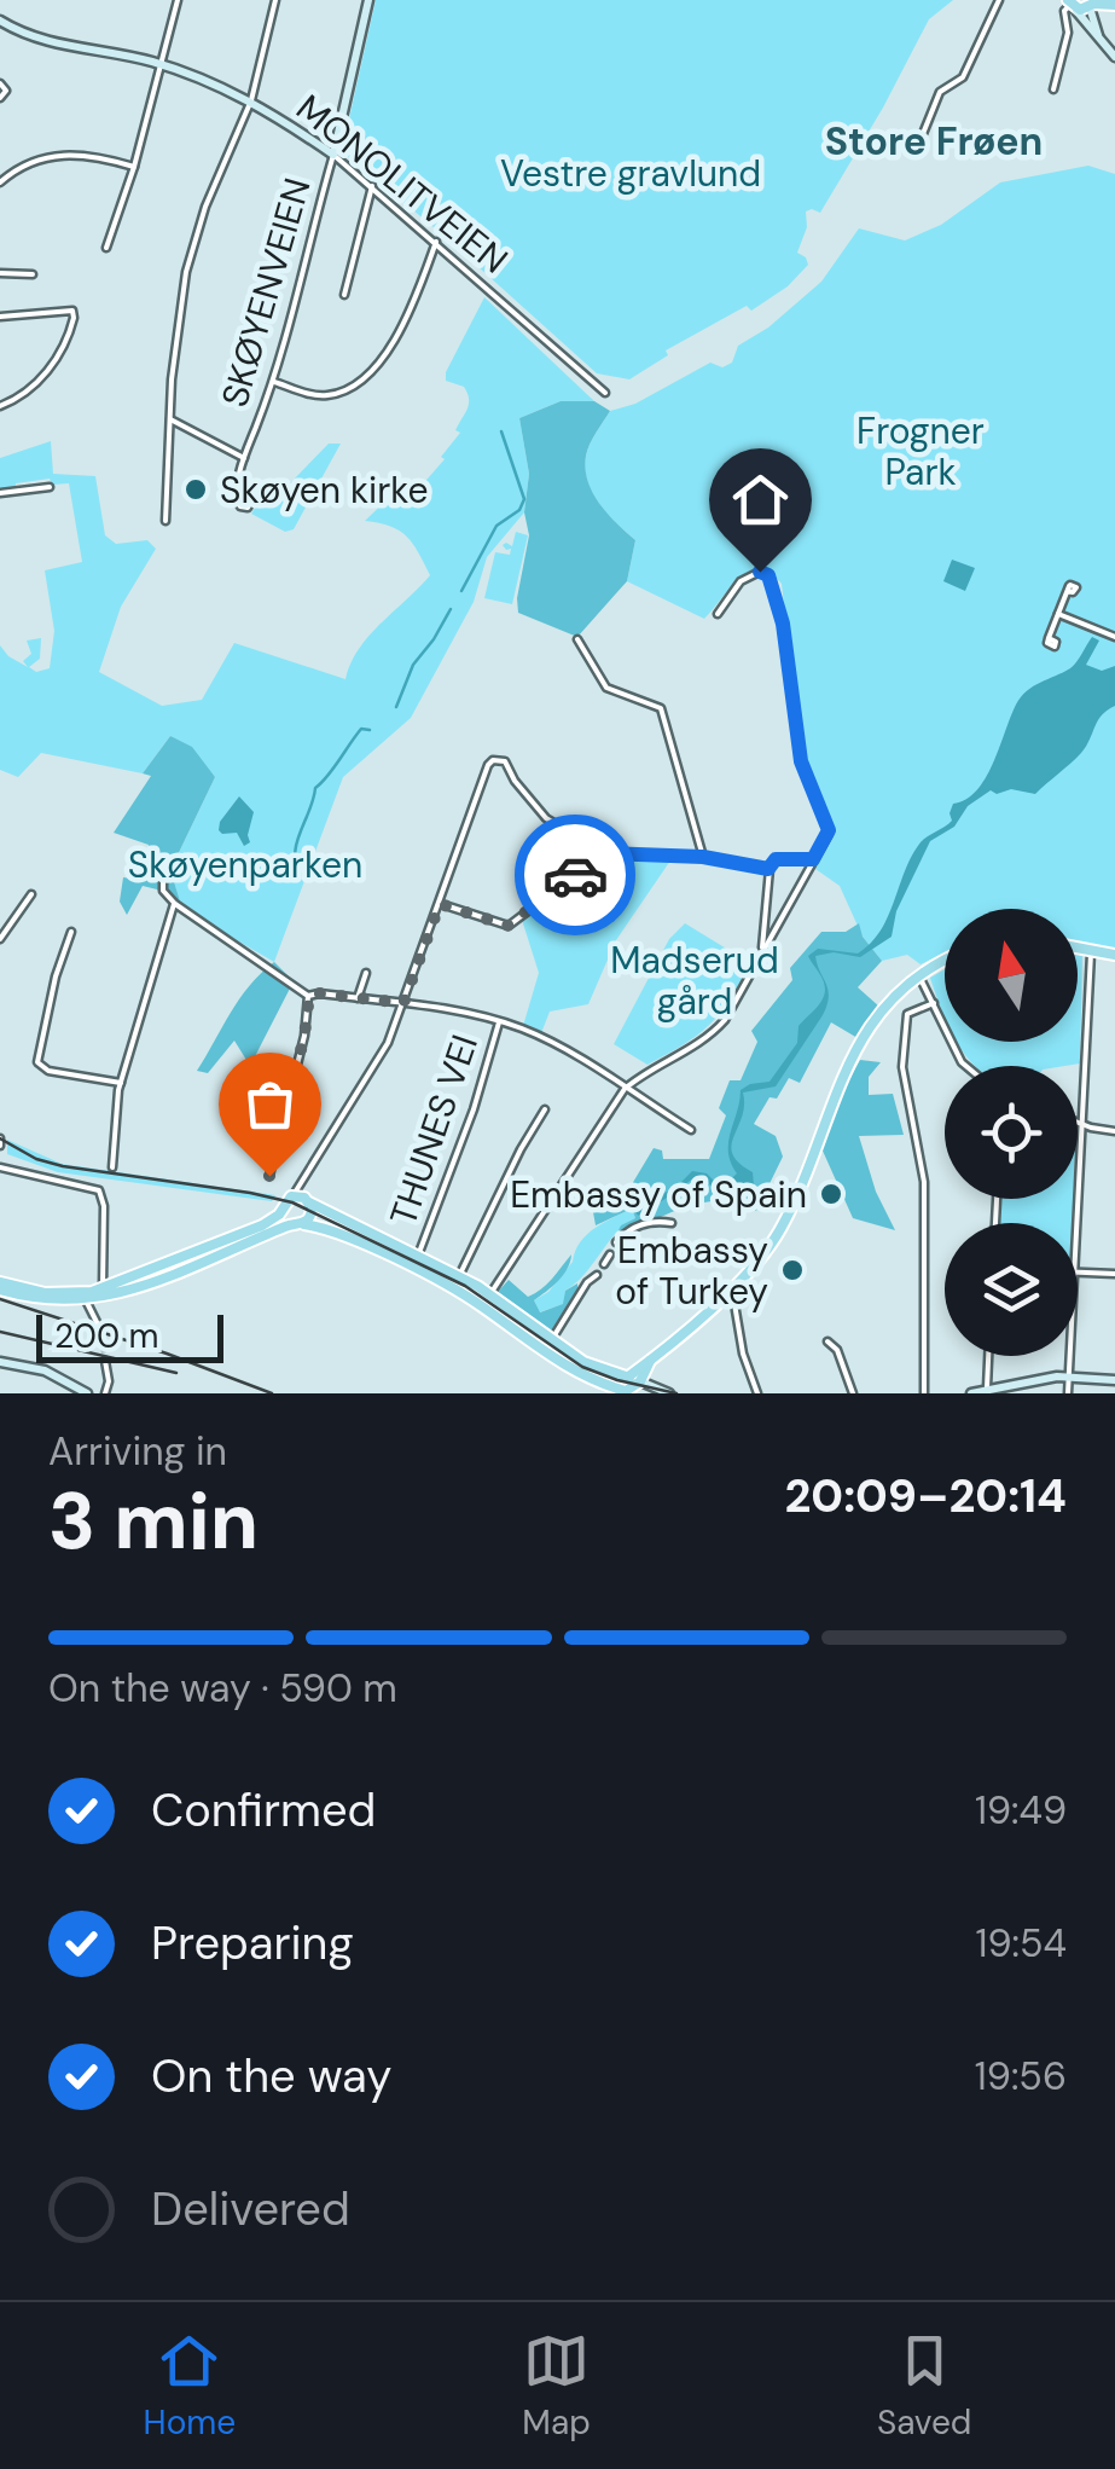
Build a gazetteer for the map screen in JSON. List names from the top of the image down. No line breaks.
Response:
{"streets":{"street":["MONOLITVEIEN","SKØYENVEIEN","THUNES VEI"]},"crossings":[["MONOLITVEIEN","SKØYENVEIEN"]],"districts":["Store Frøen"],"parks":["Vestre gravlund","Frogner Park","Skøyenparken","Madserud gård"],"places":["Skøyen kirke","Embassy of Spain","Embassy of Turkey"],"scale_bar":"200 m","north":"top","page":{"scale":"200 m","heading":["3 min","Arriving in","20:09–20:14"],"bar":"On the way · 590 m","list":[["Confirmed","19:49"],["Preparing","19:54"],["On the way","19:56"],"Delivered"],"tabs":["Home","Map","Saved"]}}
